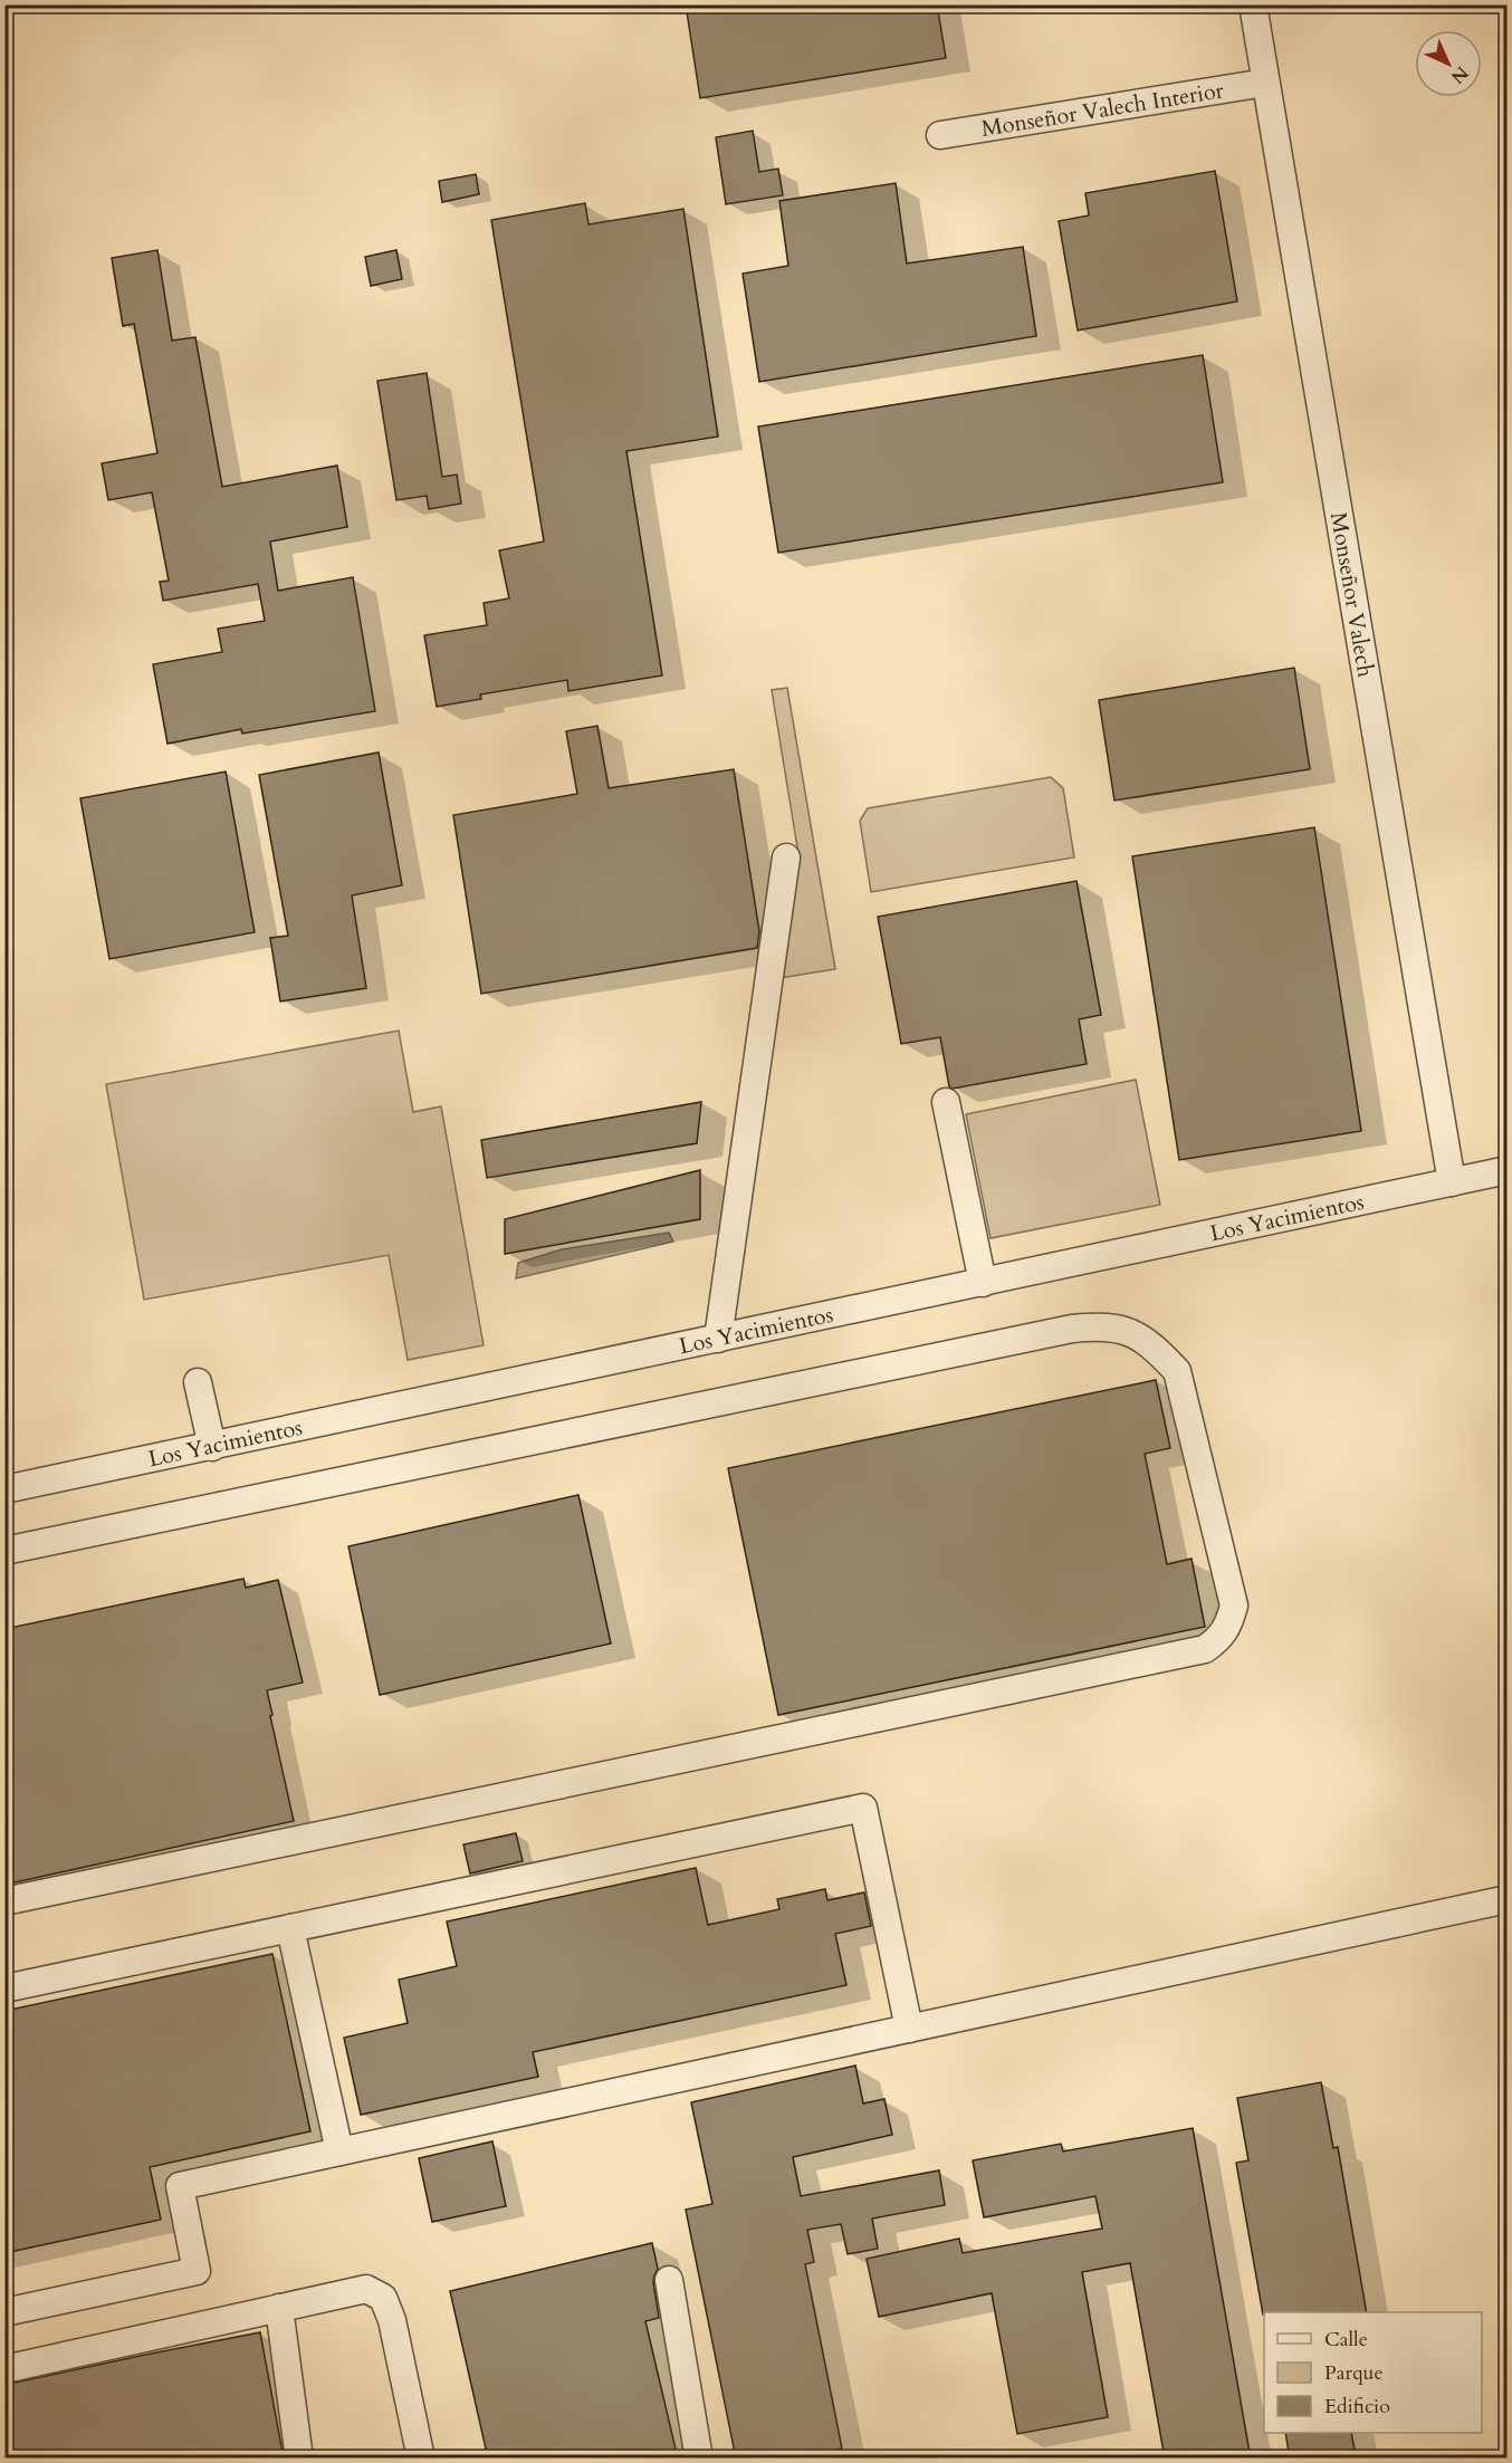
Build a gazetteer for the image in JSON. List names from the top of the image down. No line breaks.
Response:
{"streets":{"street":["Monseñor Valech Interior","Monseñor Valech","Los Yacimientos"]},"crossings":[["Monseñor Valech Interior","Monseñor Valech"],["Monseñor Valech","Los Yacimientos"]],"legend":["Calle","Parque","Edificio"],"north":"bottom right"}
